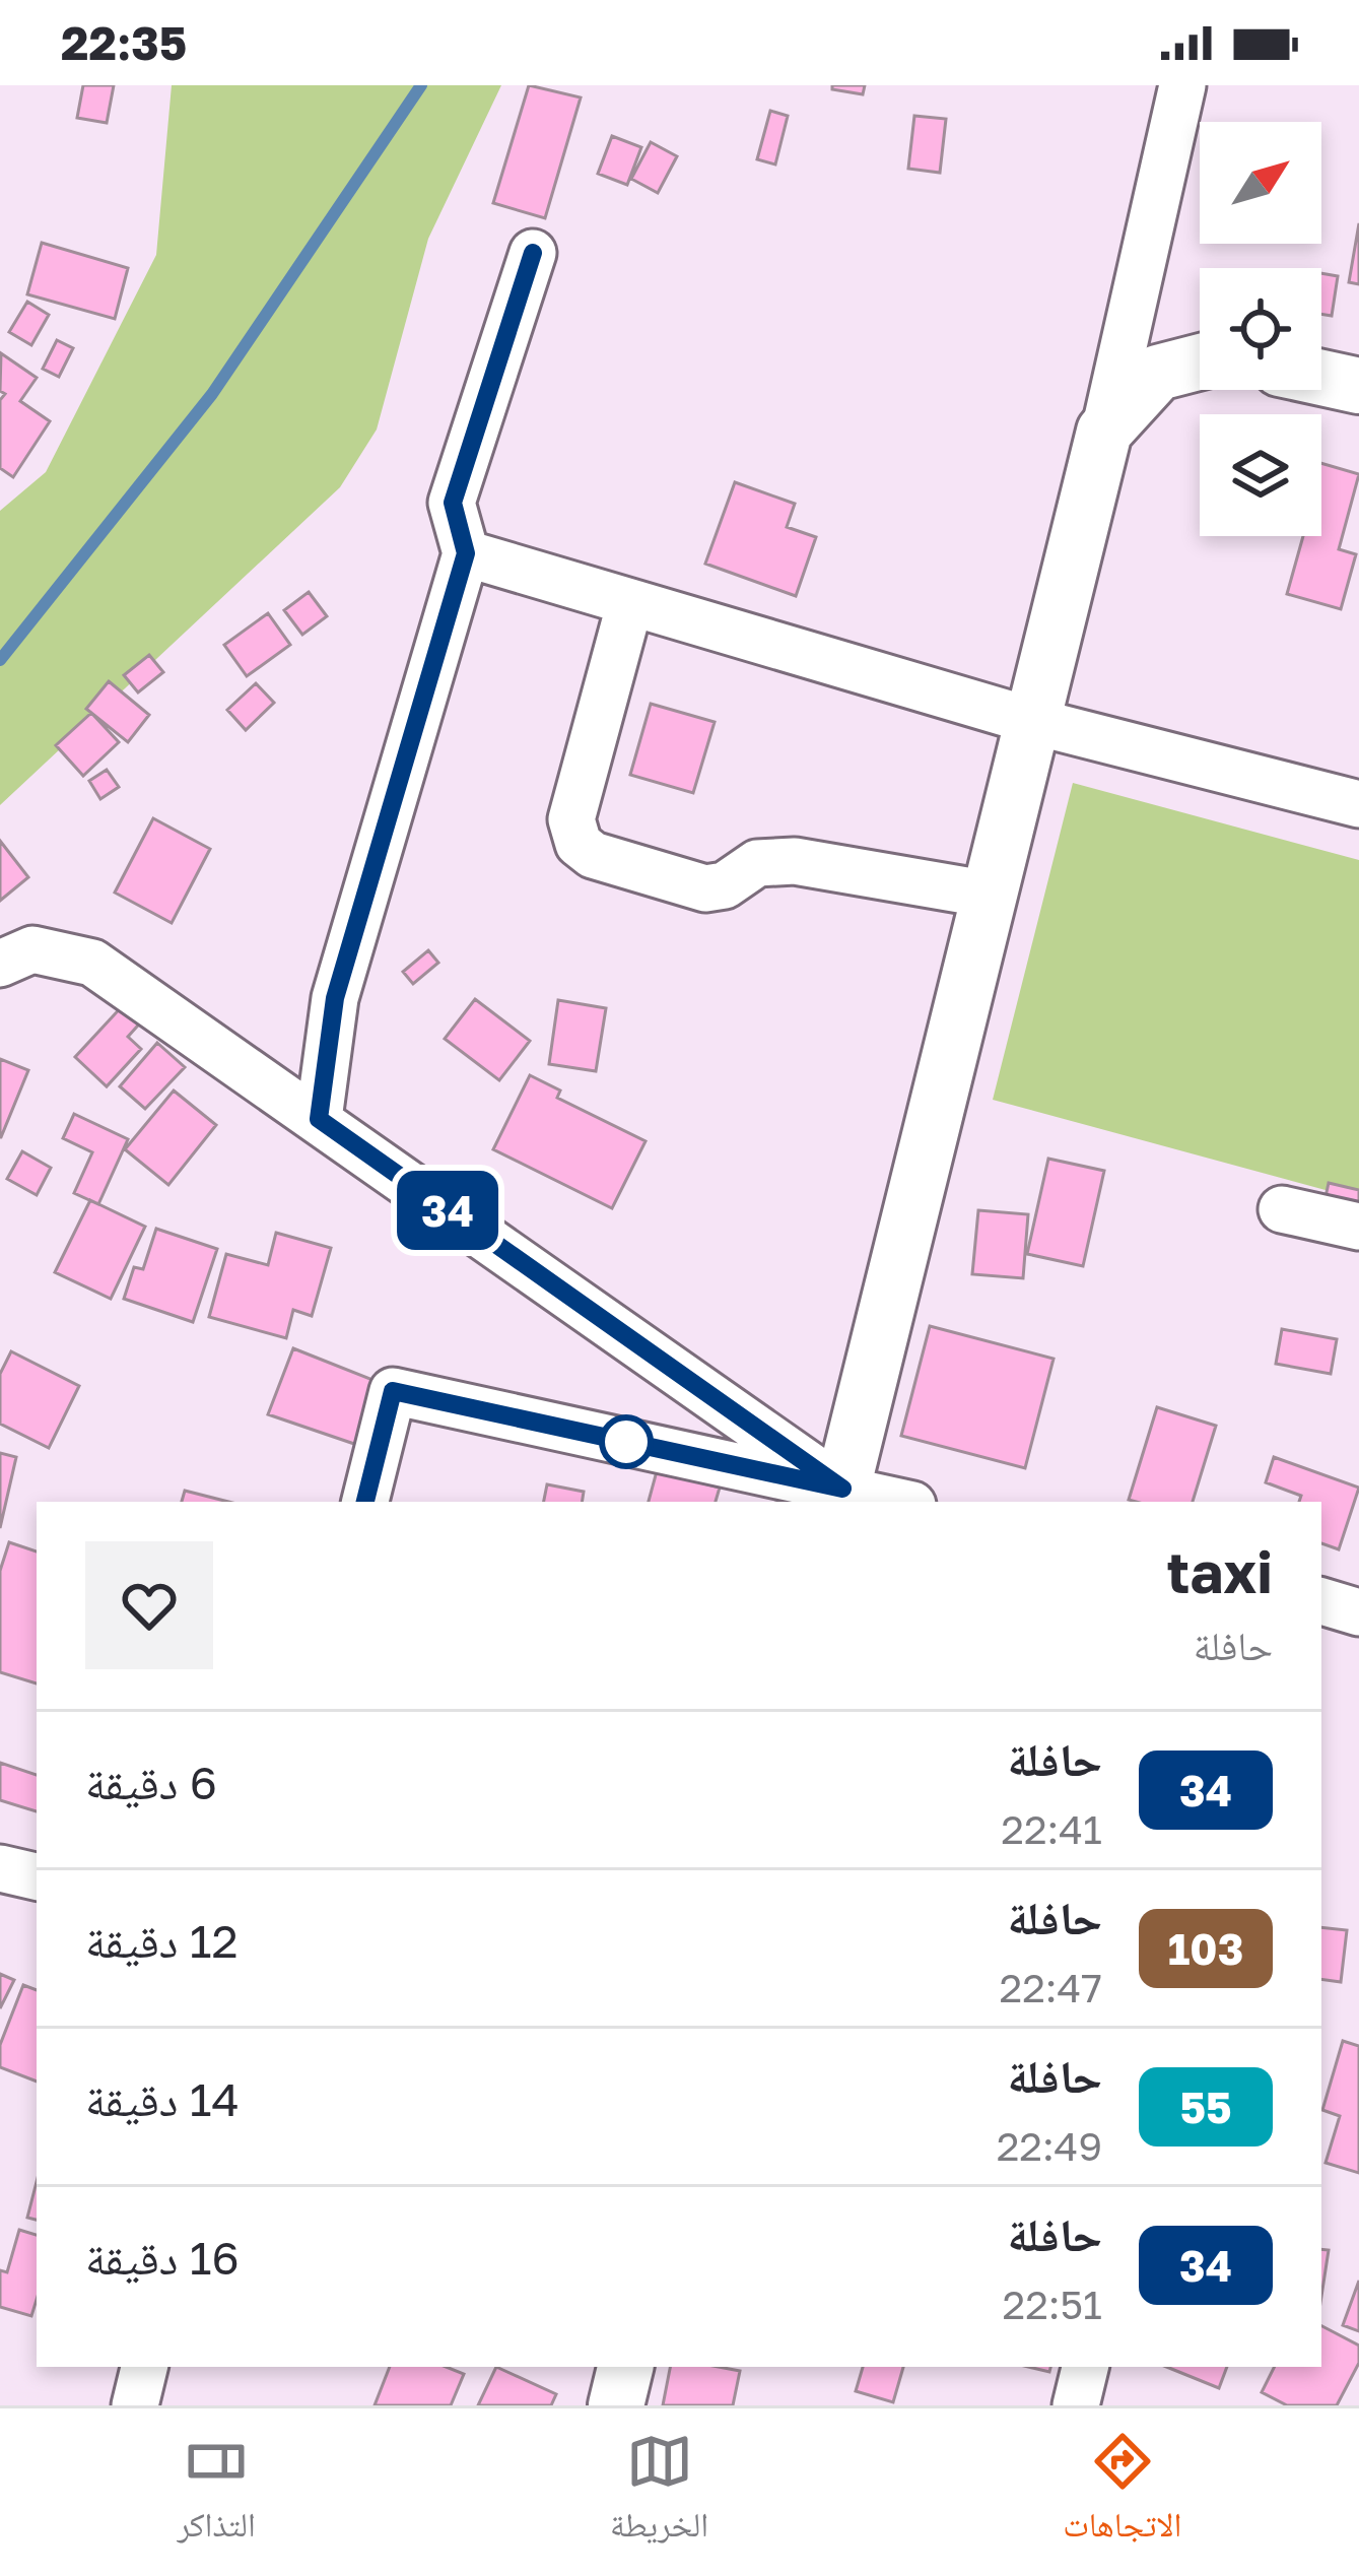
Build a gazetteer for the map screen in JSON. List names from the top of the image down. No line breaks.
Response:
{"lines":["bus line 34"],"north":"top right","page":{"status":"22:35","on_map":"34","heading":["taxi","حافلة"],"list":[{"mark":"34","name":"حافلة","note":"22:41","value":"6 دقيقة"},{"mark":"103","name":"حافلة","note":"22:47","value":"12 دقيقة"},{"mark":"55","name":"حافلة","note":"22:49","value":"14 دقيقة"},{"mark":"34","name":"حافلة","note":"22:51","value":"16 دقيقة"}],"tabs":["الاتجاهات","الخريطة","التذاكر"]}}
